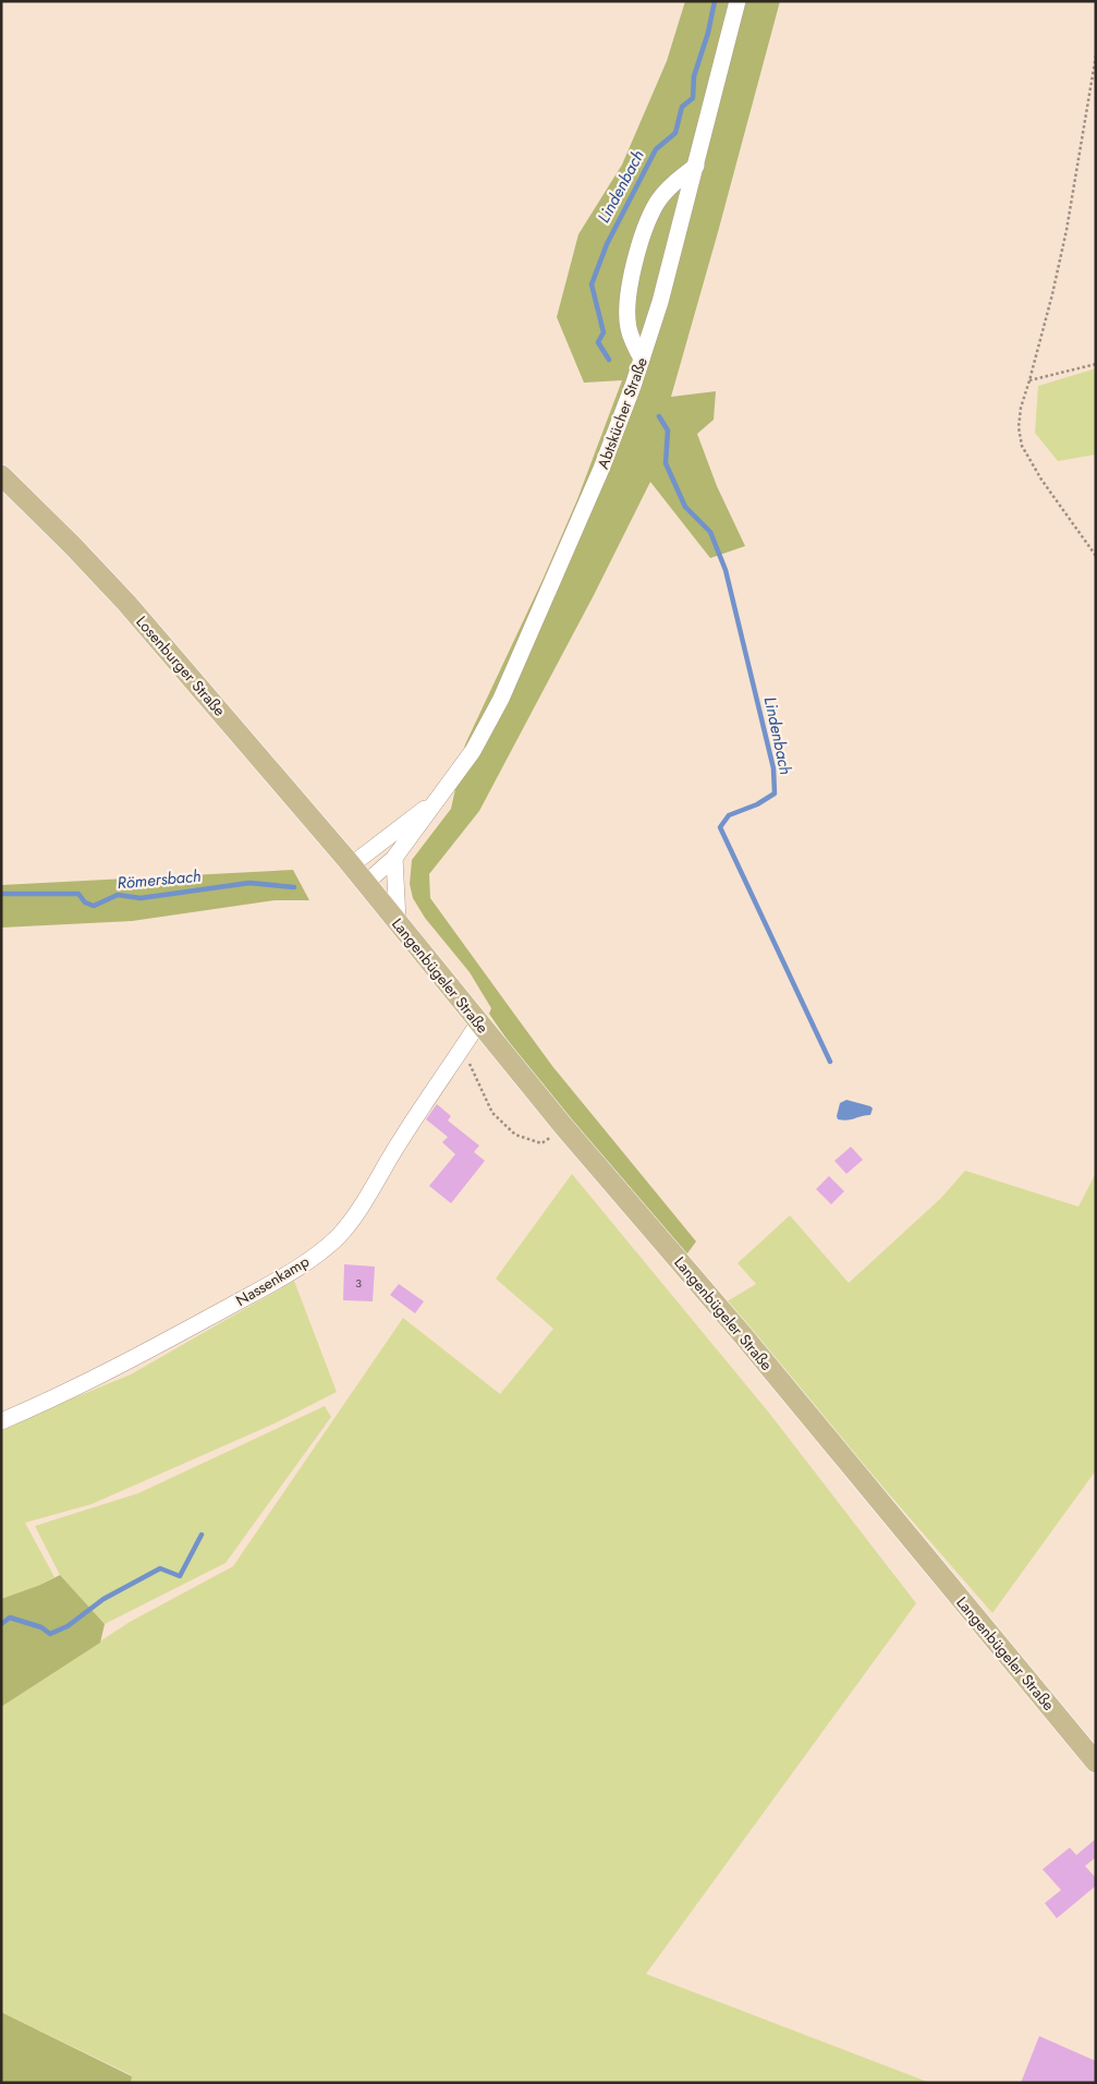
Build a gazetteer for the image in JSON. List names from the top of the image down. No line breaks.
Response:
{"streets":{"main road":["Losenburger Straße","Langenbügeler Straße"],"street":["Abtskücher Straße","Nassenkamp"]},"crossings":[["Abtskücher Straße","Losenburger Straße"],["Abtskücher Straße","Langenbügeler Straße"],["Losenburger Straße","Langenbügeler Straße"],["Langenbügeler Straße","Nassenkamp"]],"water":["Lindenbach","Römersbach"],"house_numbers":["3"]}
